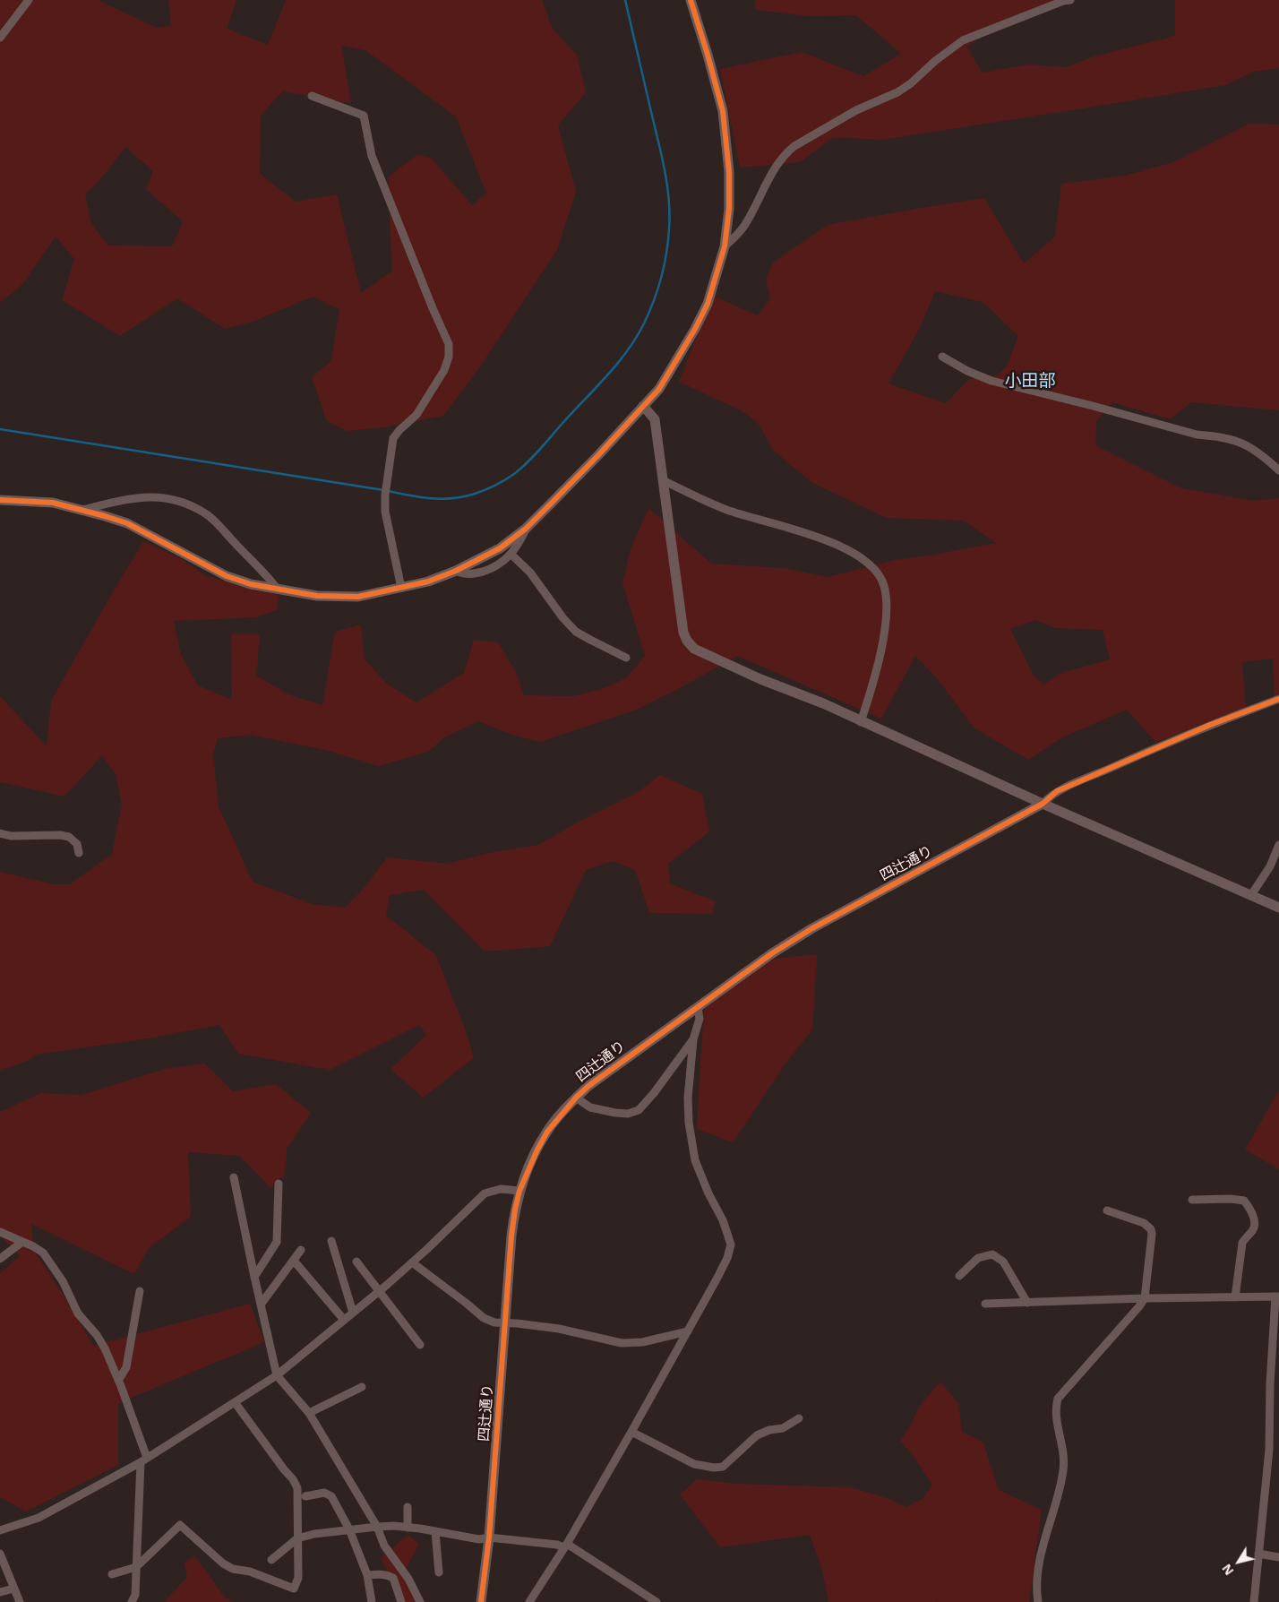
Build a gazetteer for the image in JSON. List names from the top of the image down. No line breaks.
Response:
{"streets":{"street":["四辻通り"]},"districts":["小田部"],"north":"bottom left"}
